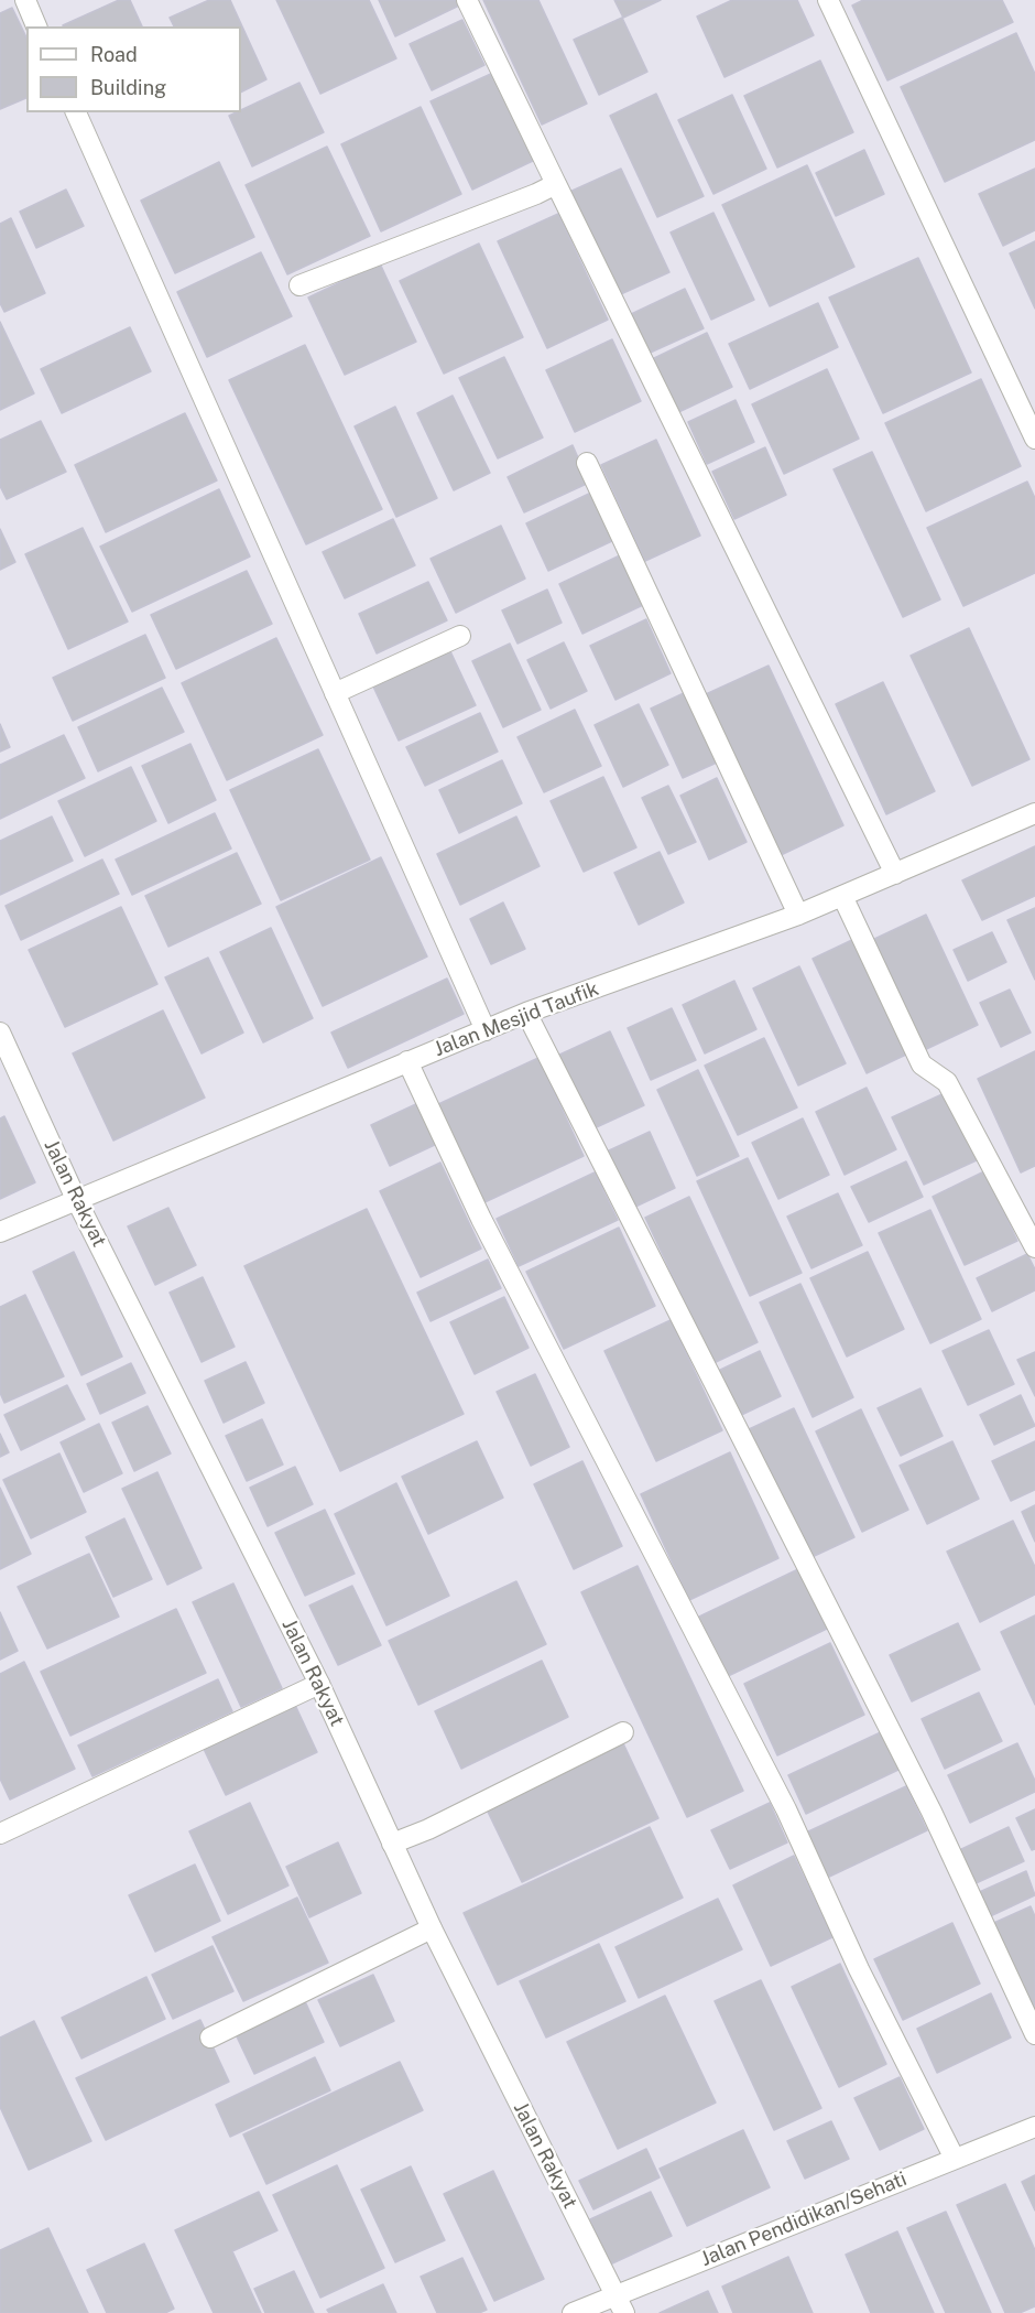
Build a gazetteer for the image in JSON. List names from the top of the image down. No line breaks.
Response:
{"streets":{"street":["Jalan Mesjid Taufik","Jalan Rakyat","Jalan Pendidikan/Sehati"]},"crossings":[["Jalan Mesjid Taufik","Jalan Rakyat"],["Jalan Rakyat","Jalan Pendidikan/Sehati"]],"legend":["Road","Building"]}
